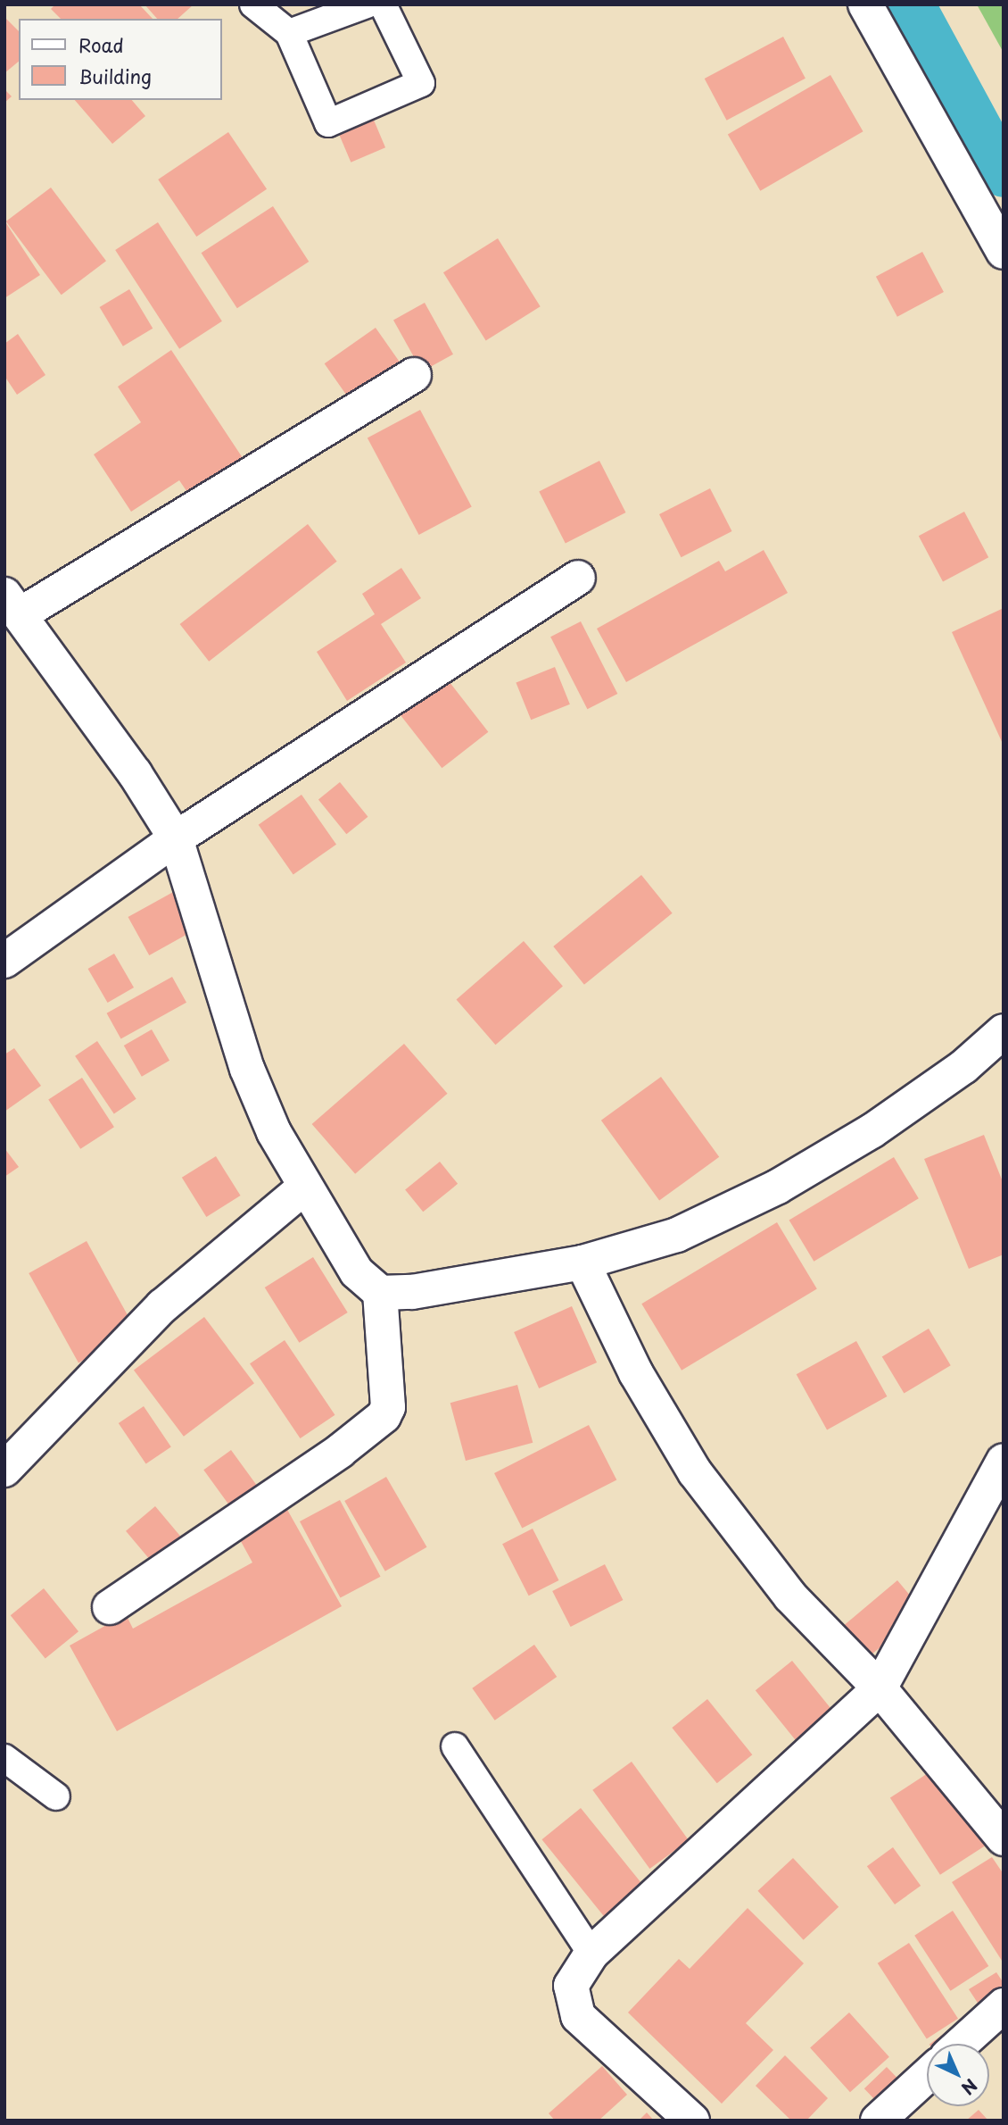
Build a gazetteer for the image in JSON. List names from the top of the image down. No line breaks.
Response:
{"legend":["Road","Building"],"north":"bottom right"}
